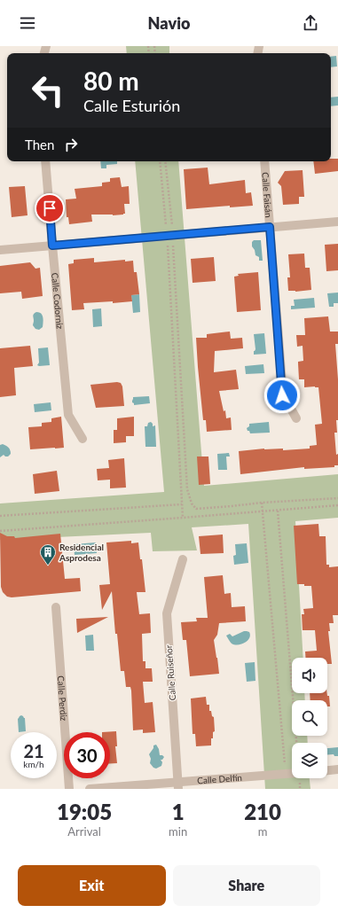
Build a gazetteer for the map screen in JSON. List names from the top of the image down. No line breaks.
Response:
{"streets":{"street":["Calle Faisán","Calle Codorniz","Calle Ruiseñor","Calle Perdiz","Calle Delfín"]},"crossings":[["Calle Ruiseñor","Calle Delfín"]],"places":{"building":["Residencial Asprodesa"]},"page":{"header":"Navio","turn":["80 m","Calle Esturión"],"then":"Then","speed":"21 km/h","limit":"30","eta":["19:05","Arrival","1","min","210","m"],"buttons":["Exit","Share"]}}
